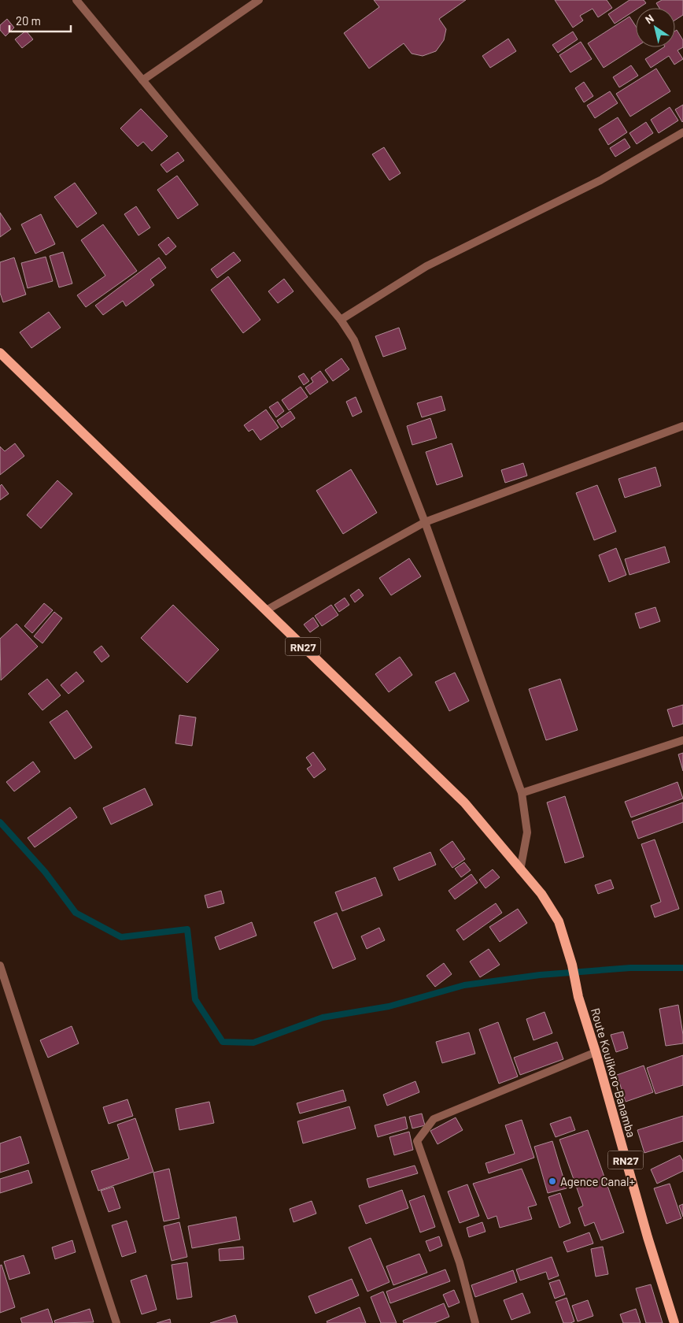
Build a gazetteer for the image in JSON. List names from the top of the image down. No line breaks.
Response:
{"streets":{"main road":["RN27","Route Koulikoro-Banamba"]},"crossings":[["RN27","Route Koulikoro-Banamba"]],"places":["Agence Canal+"],"scale_bar":"20 m","north":"top left"}
